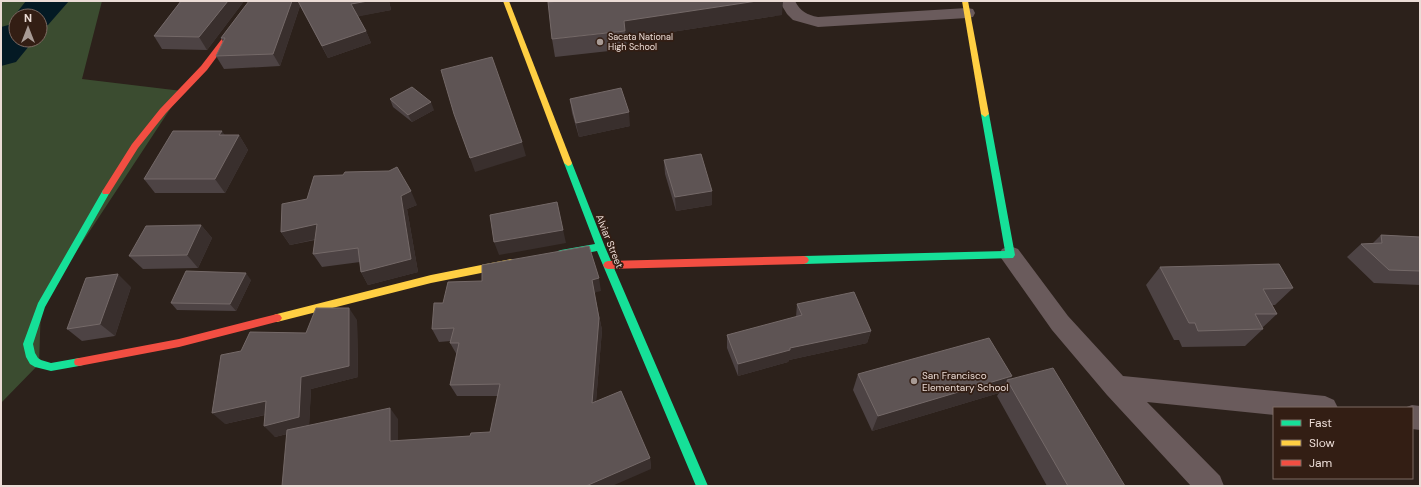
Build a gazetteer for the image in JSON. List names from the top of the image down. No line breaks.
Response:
{"streets":{"street":["Alviar Street"]},"places":["Sacata National High School","San Francisco Elementary School"],"legend":["Fast","Slow","Jam"],"north":"top"}
